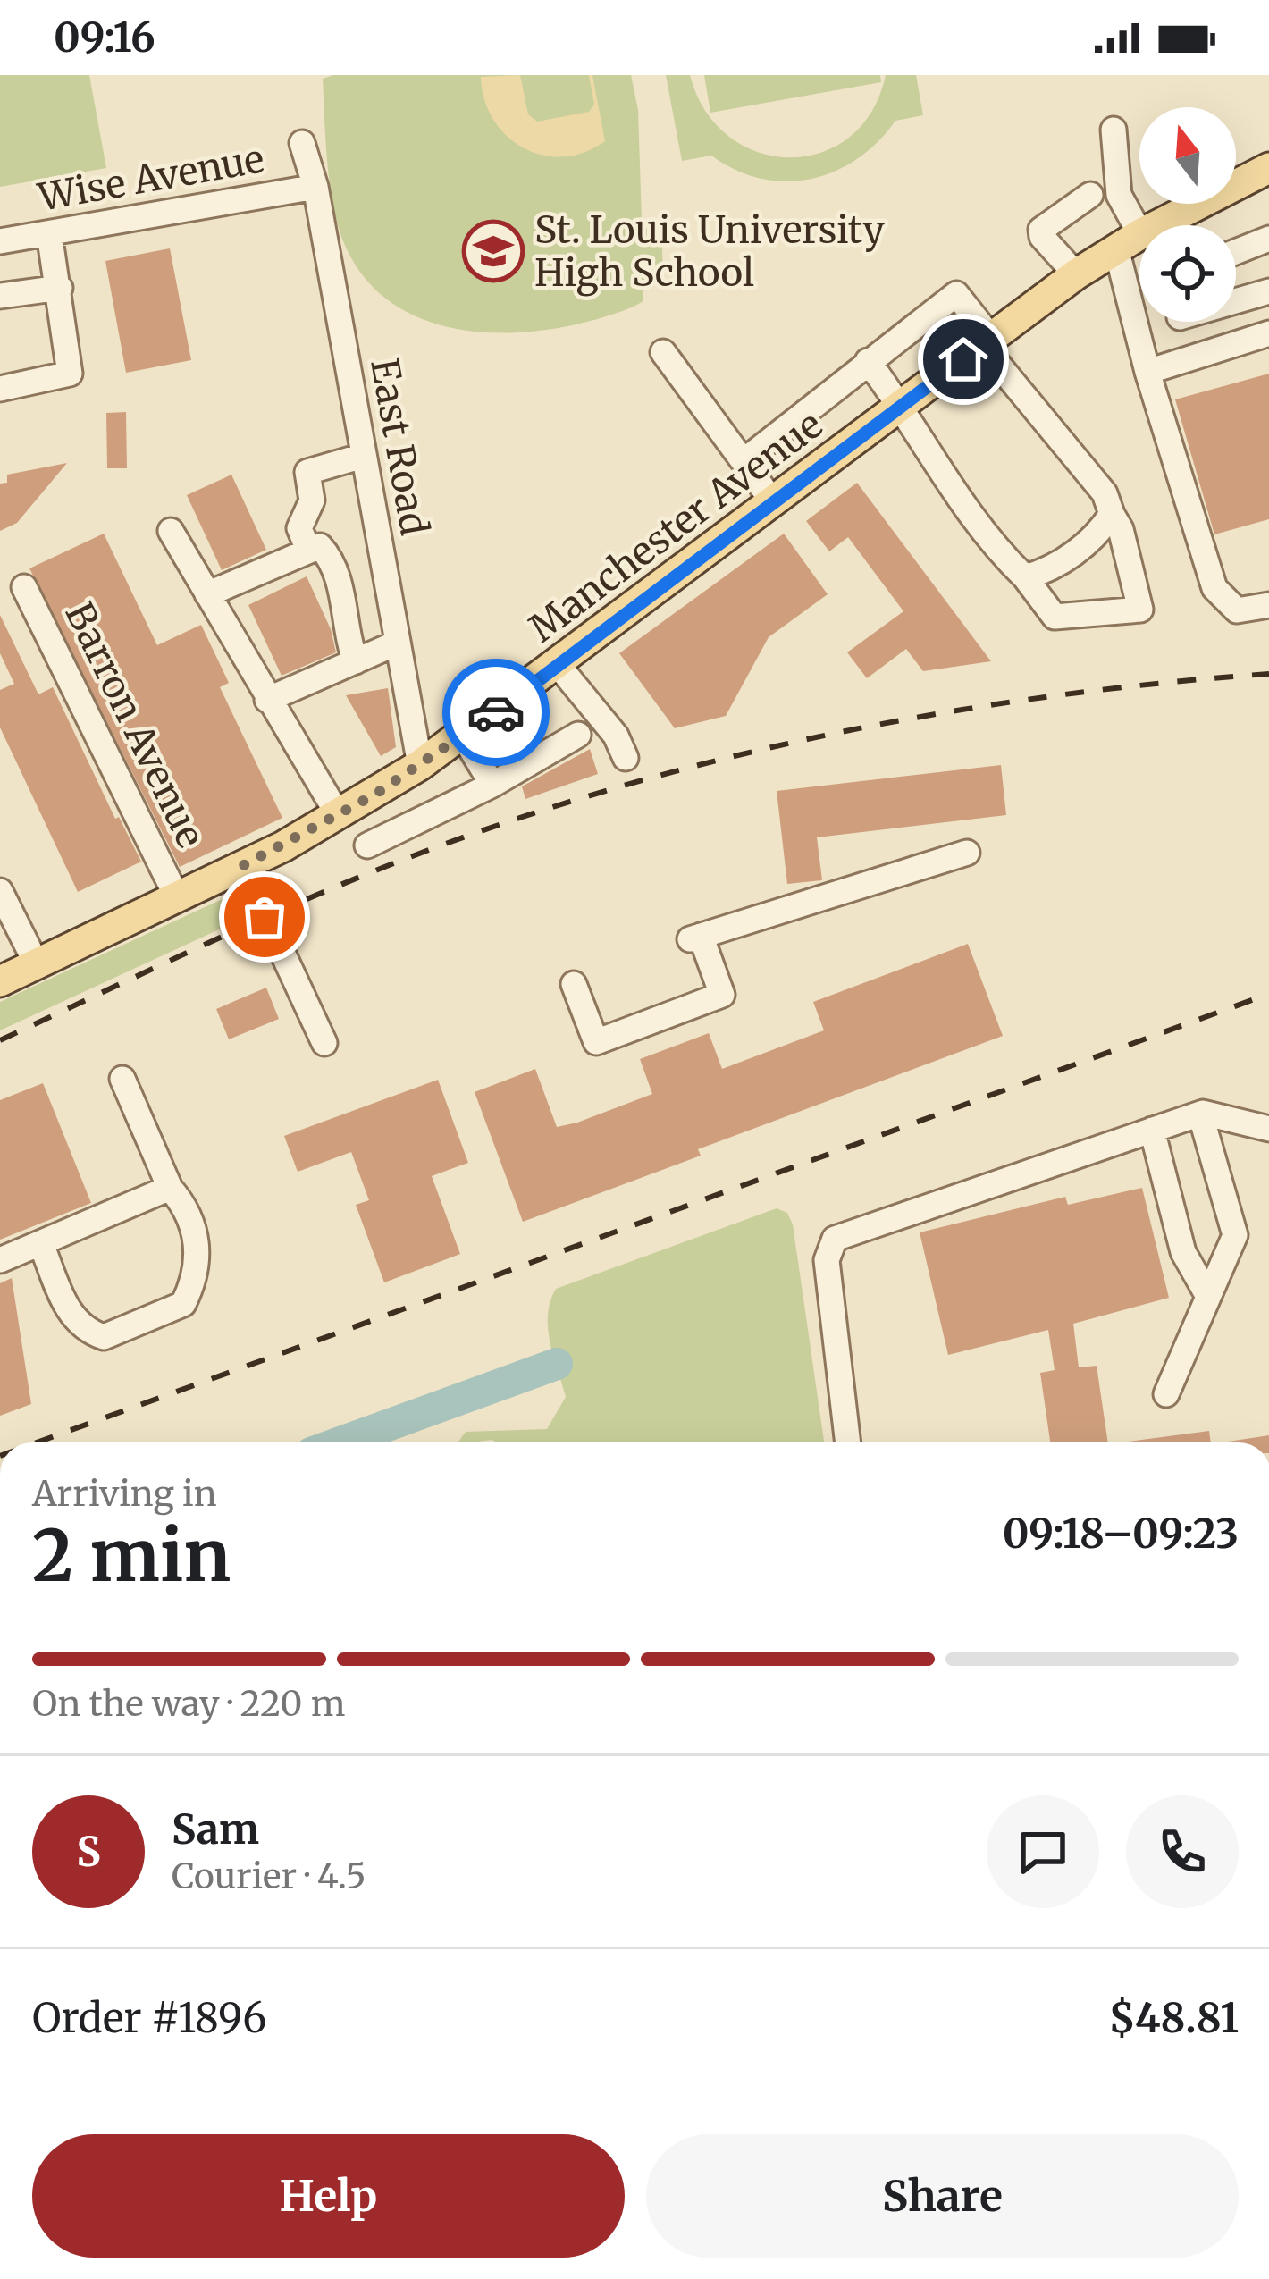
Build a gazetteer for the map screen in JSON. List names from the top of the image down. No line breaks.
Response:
{"streets":{"main road":["Manchester Avenue"],"street":["Wise Avenue","East Road","Barron Avenue"]},"crossings":[["Wise Avenue","East Road"],["East Road","Manchester Avenue"],["Manchester Avenue","Barron Avenue"]],"places":{"school or university":["St. Louis University High School"]},"north":"top","page":{"status":"09:16","heading":["2 min","Arriving in","09:18–09:23"],"panel":["Sam","Courier · 4.5","Order #1896","$48.81"],"bar":"On the way · 220 m","round":"S","buttons":["Help","Share"]}}
